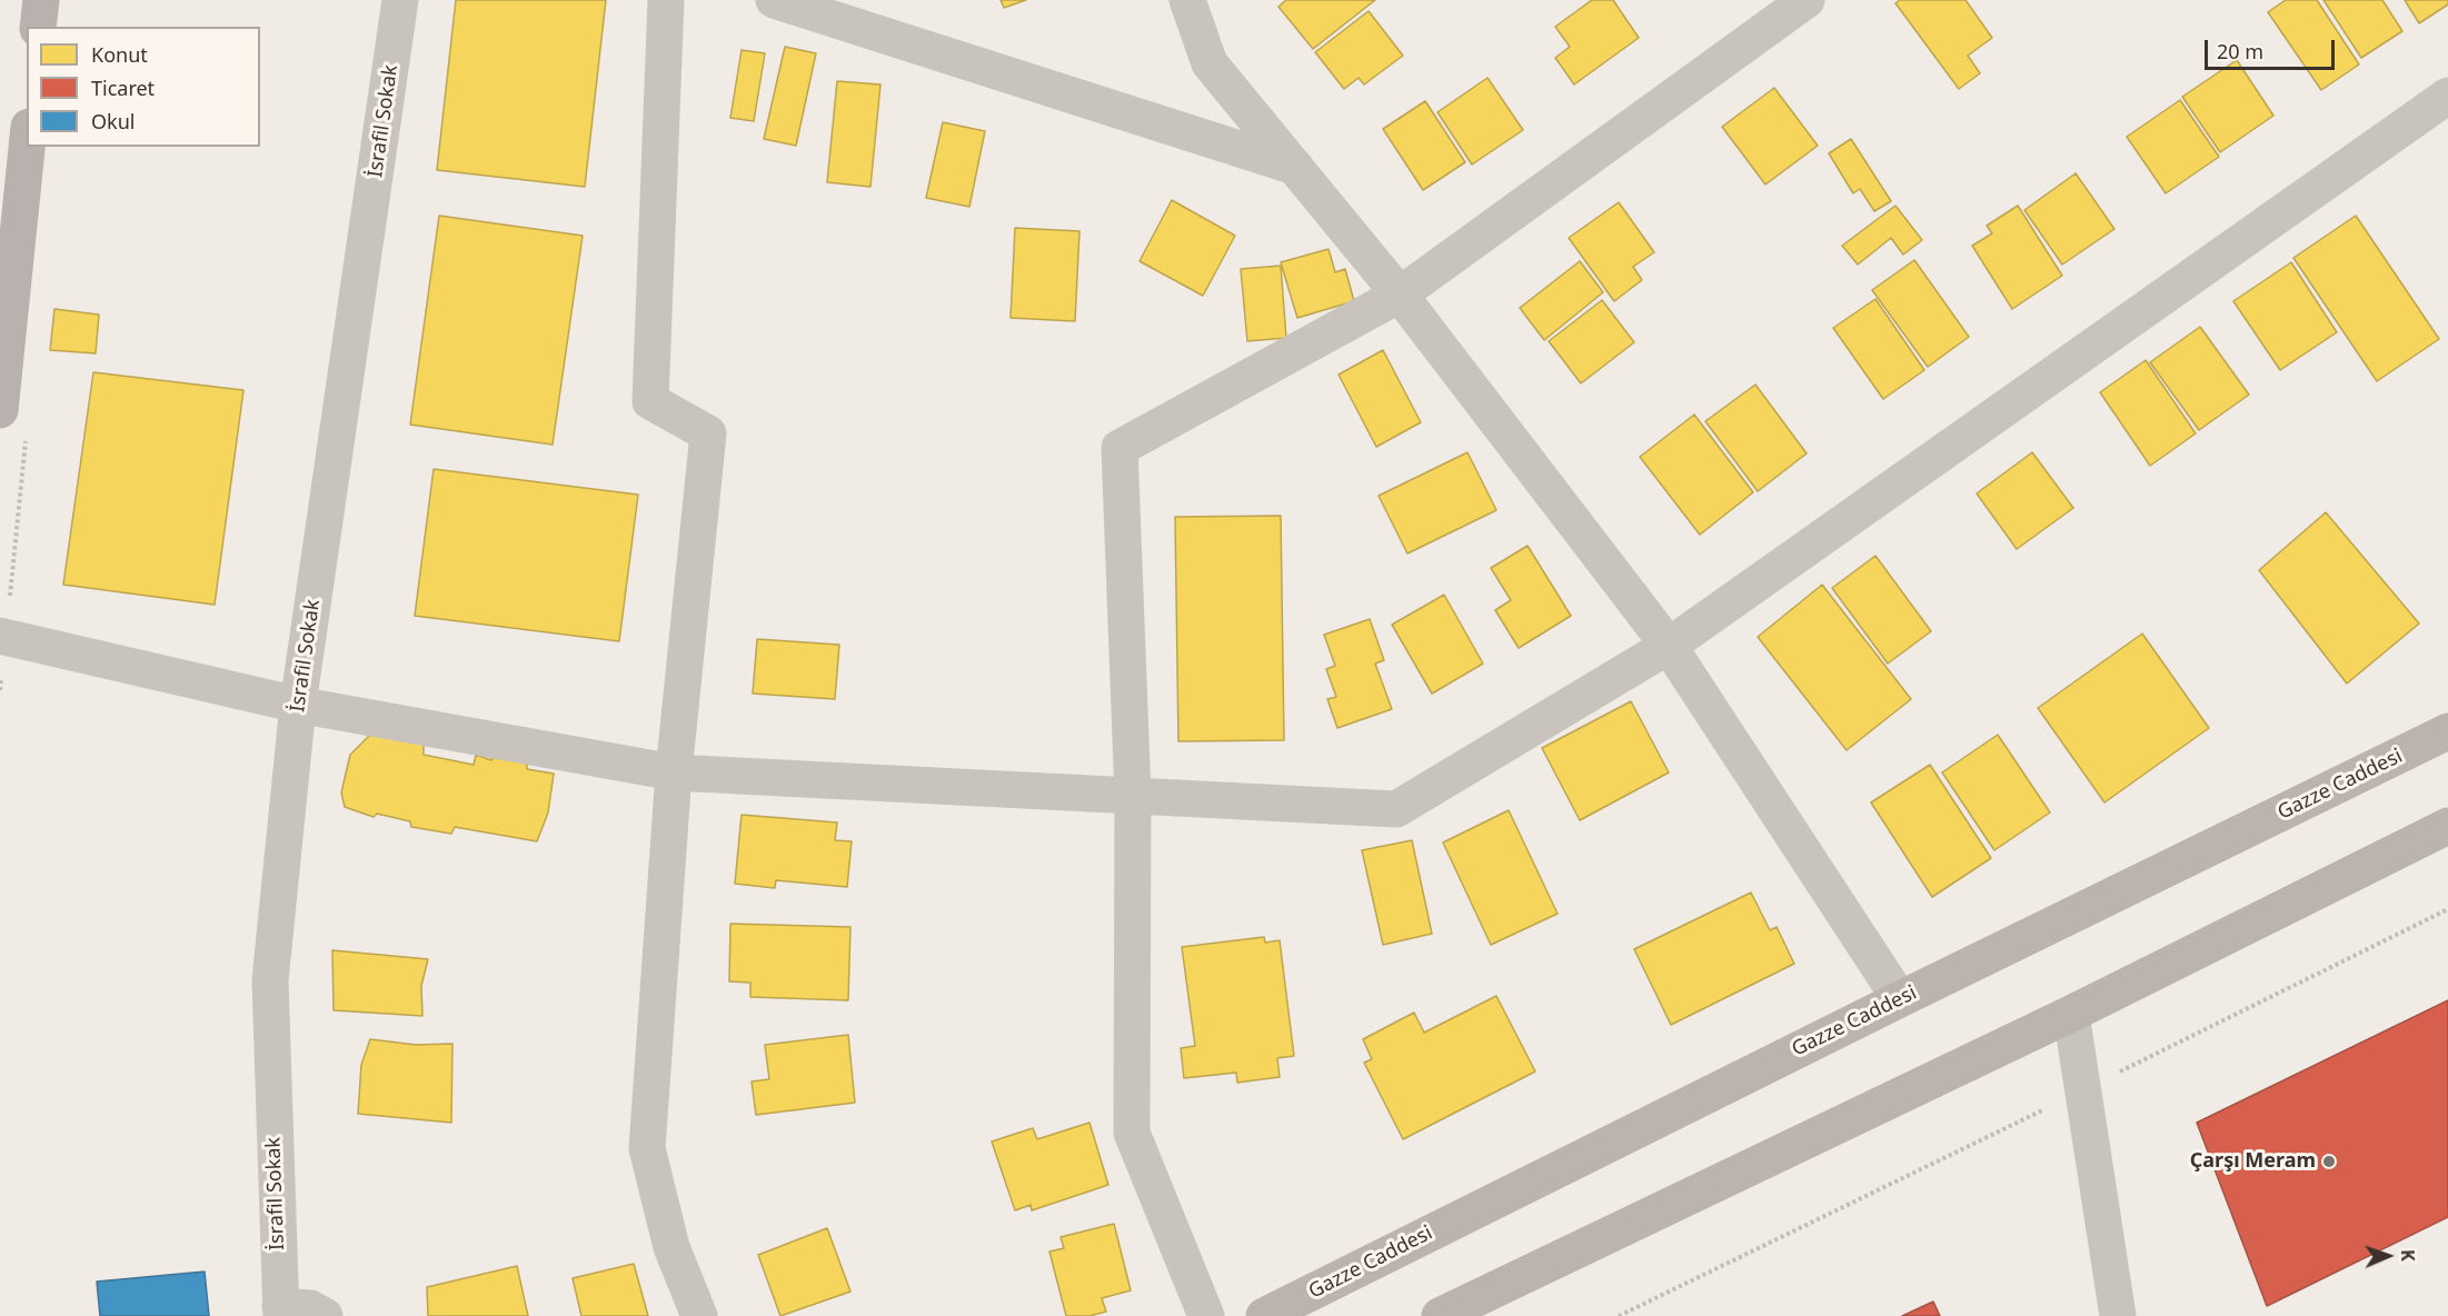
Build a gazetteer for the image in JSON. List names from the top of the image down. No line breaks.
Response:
{"streets":{"main road":["Gazze Caddesi"],"street":["İsrafil Sokak"]},"places":["Çarşı Meram"],"legend":["Konut","Ticaret","Okul"],"scale_bar":"20 m","north":"right"}
